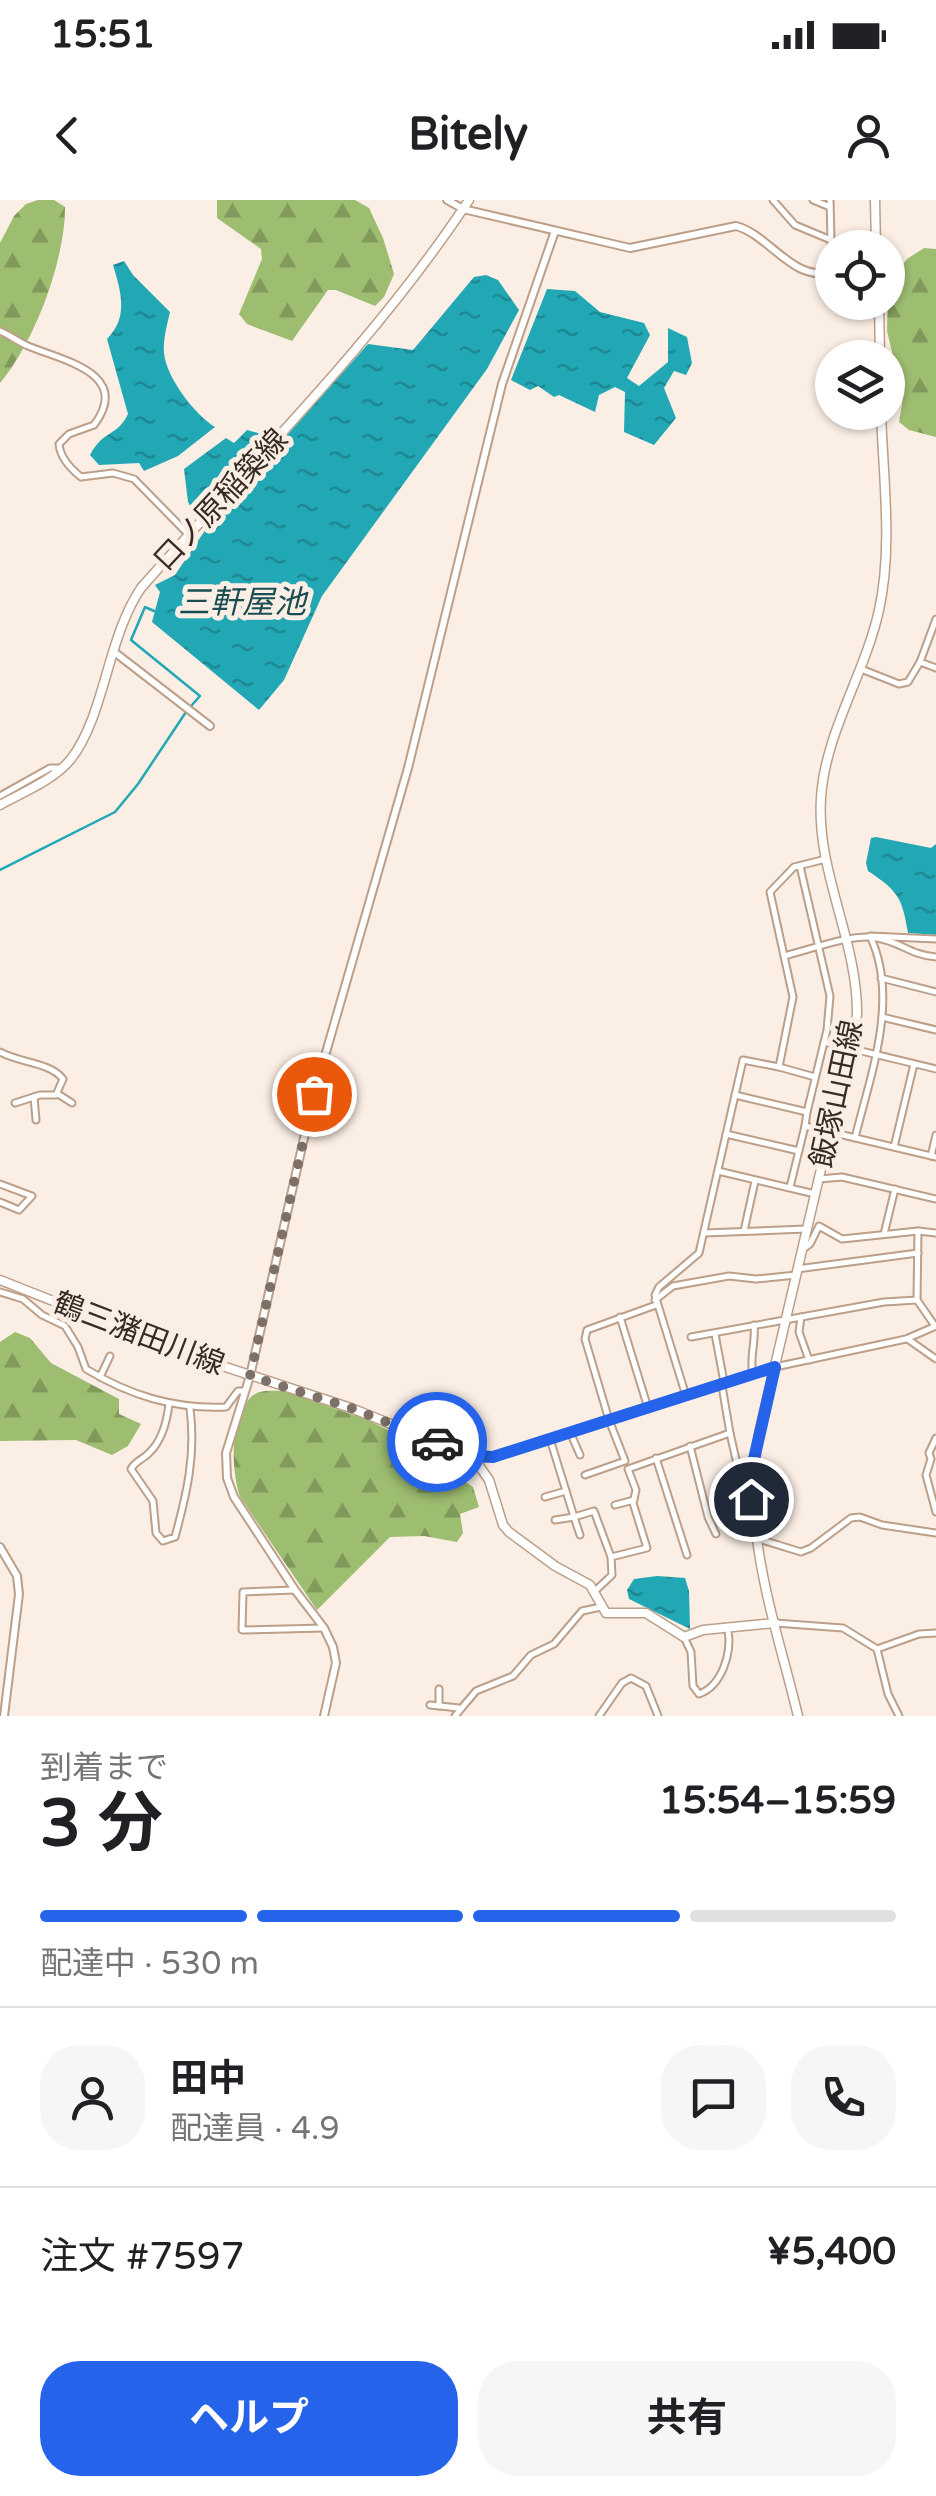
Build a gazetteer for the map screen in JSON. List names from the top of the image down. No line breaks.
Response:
{"streets":{"main road":["口ノ原稲築線","飯塚山田線","鶴三潴田川線"]},"water":["三軒屋池"],"page":{"status":"15:51","header":"Bitely","heading":["3 分","到着まで","15:54–15:59"],"panel":["田中","配達員 · 4.9","注文 #7597","¥5,400"],"bar":"配達中 · 530 m","buttons":["ヘルプ","共有"]}}
